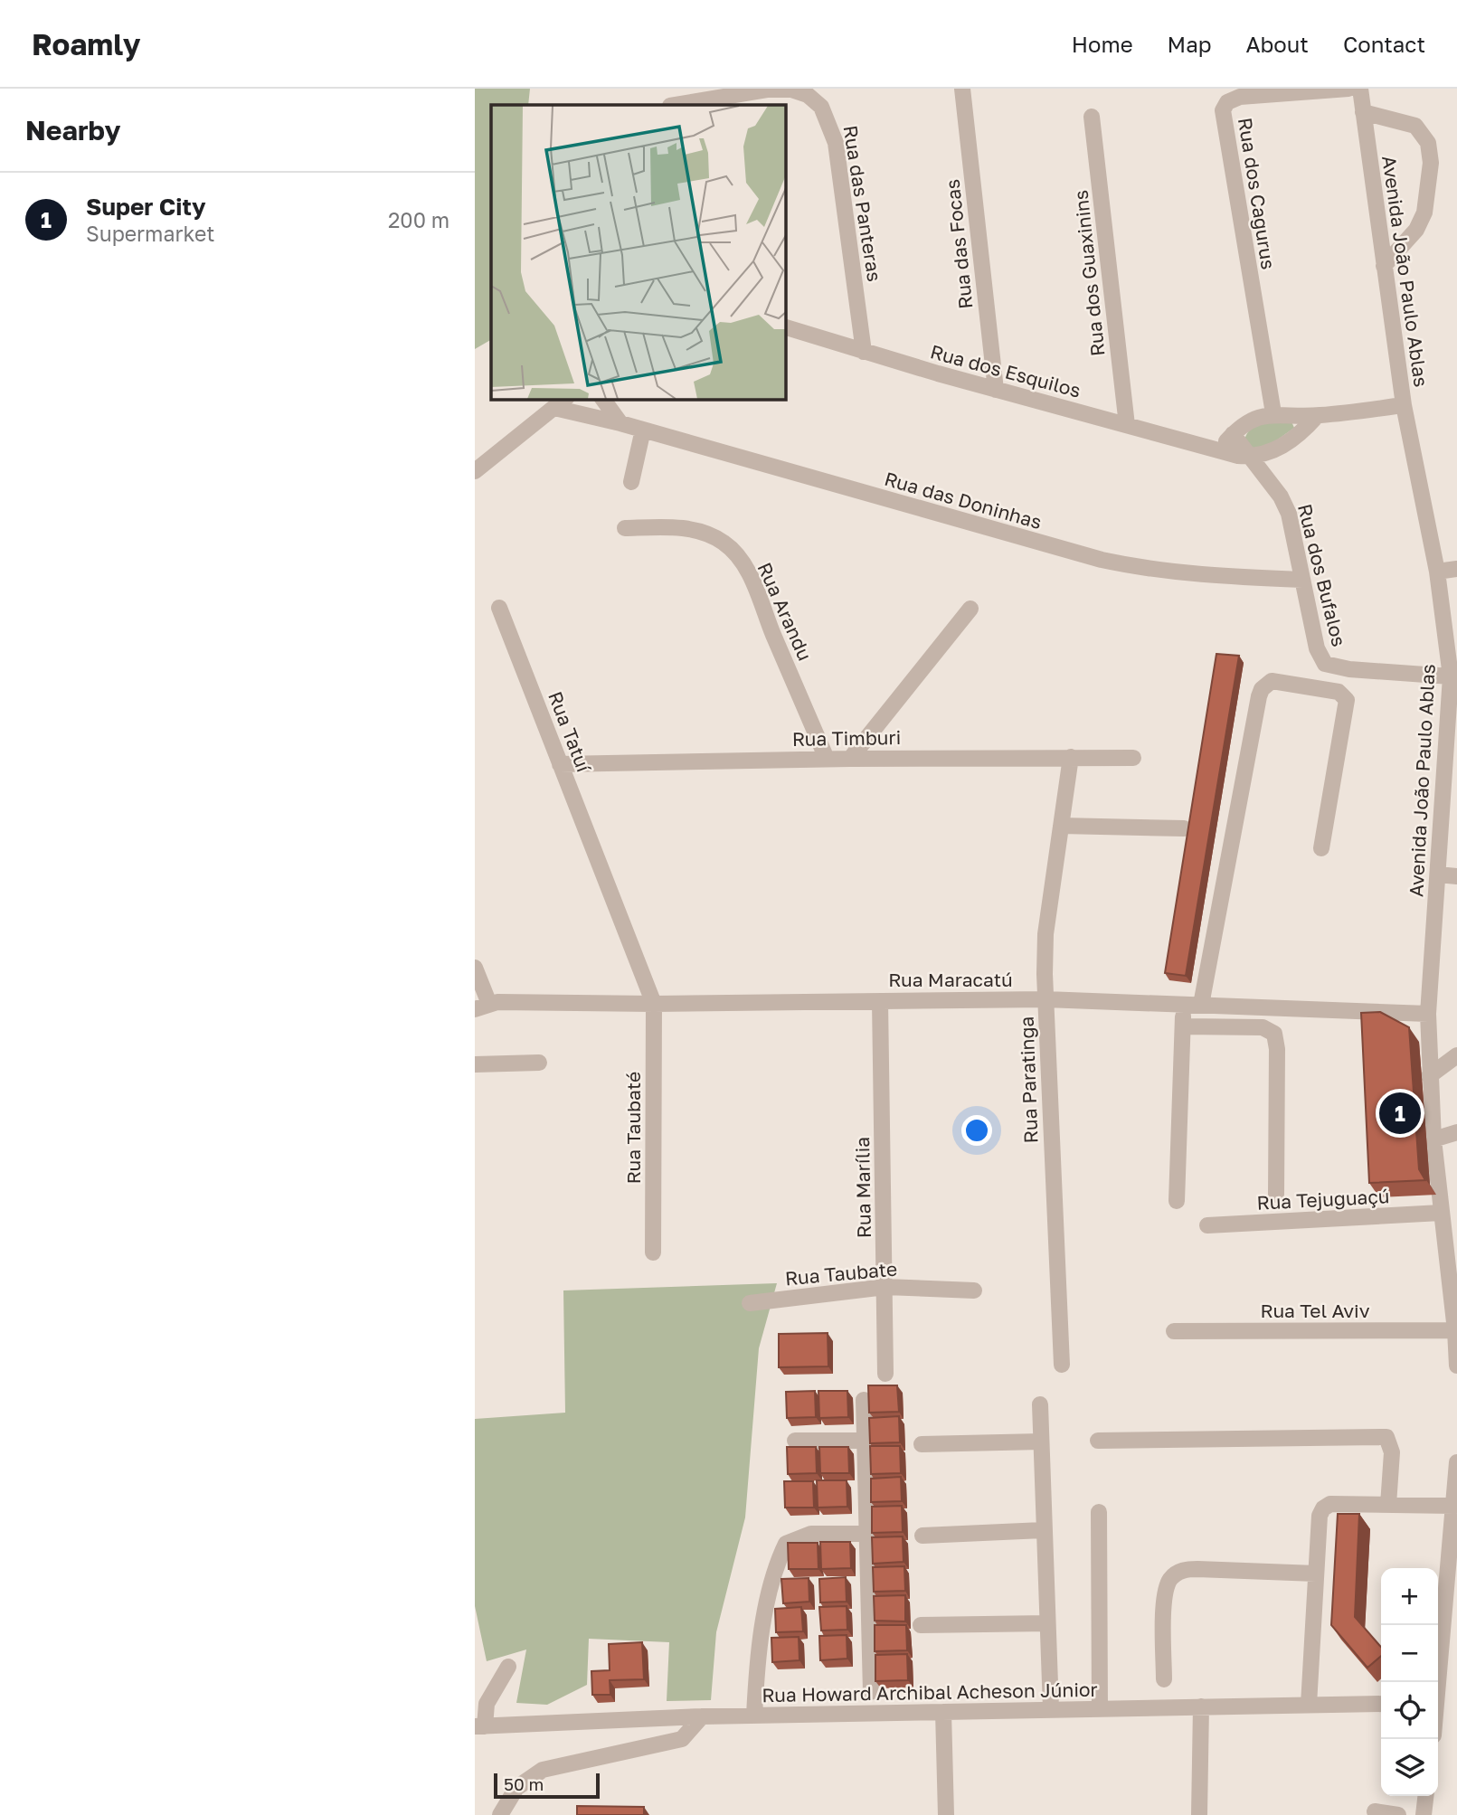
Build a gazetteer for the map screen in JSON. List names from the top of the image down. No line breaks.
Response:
{"streets":{"street":["Rua dos Cagurus","Rua das Panteras","Rua das Focas","Avenida João Paulo Ablas","Rua dos Guaxinins","Rua dos Esquilos","Rua das Doninhas","Rua dos Bufalos","Rua Arandu","Rua Tatuí","Rua Timburi","Rua Maracatú","Rua Paratinga","Rua Taubaté","Rua Marília","Rua Tejuguaçú","Rua Taubate","Rua Tel Aviv","Rua Howard Archibal Acheson Júnior"]},"crossings":[["Rua das Panteras","Rua dos Esquilos"],["Rua das Focas","Rua dos Esquilos"],["Avenida João Paulo Ablas","Rua dos Bufalos"],["Avenida João Paulo Ablas","Rua Maracatú"],["Avenida João Paulo Ablas","Rua Tejuguaçú"],["Avenida João Paulo Ablas","Rua Tel Aviv"],["Rua dos Guaxinins","Rua dos Esquilos"],["Rua dos Esquilos","Rua dos Bufalos"],["Rua das Doninhas","Rua dos Bufalos"],["Rua Arandu","Rua Timburi"],["Rua Tatuí","Rua Timburi"],["Rua Tatuí","Rua Maracatú"],["Rua Tatuí","Rua Taubaté"],["Rua Timburi","Rua Paratinga"],["Rua Maracatú","Rua Paratinga"],["Rua Maracatú","Rua Taubaté"],["Rua Maracatú","Rua Marília"],["Rua Marília","Rua Taubate"]],"scale_bar":"50 m","page":{"header":"Roamly","nav":["Home","Map","About","Contact"],"heading":"Nearby","list":[{"mark":"1","name":"Super City","note":"Supermarket","value":"200 m"}],"pins":"1","map_buttons":["+","−"],"scale":"50 m"}}
